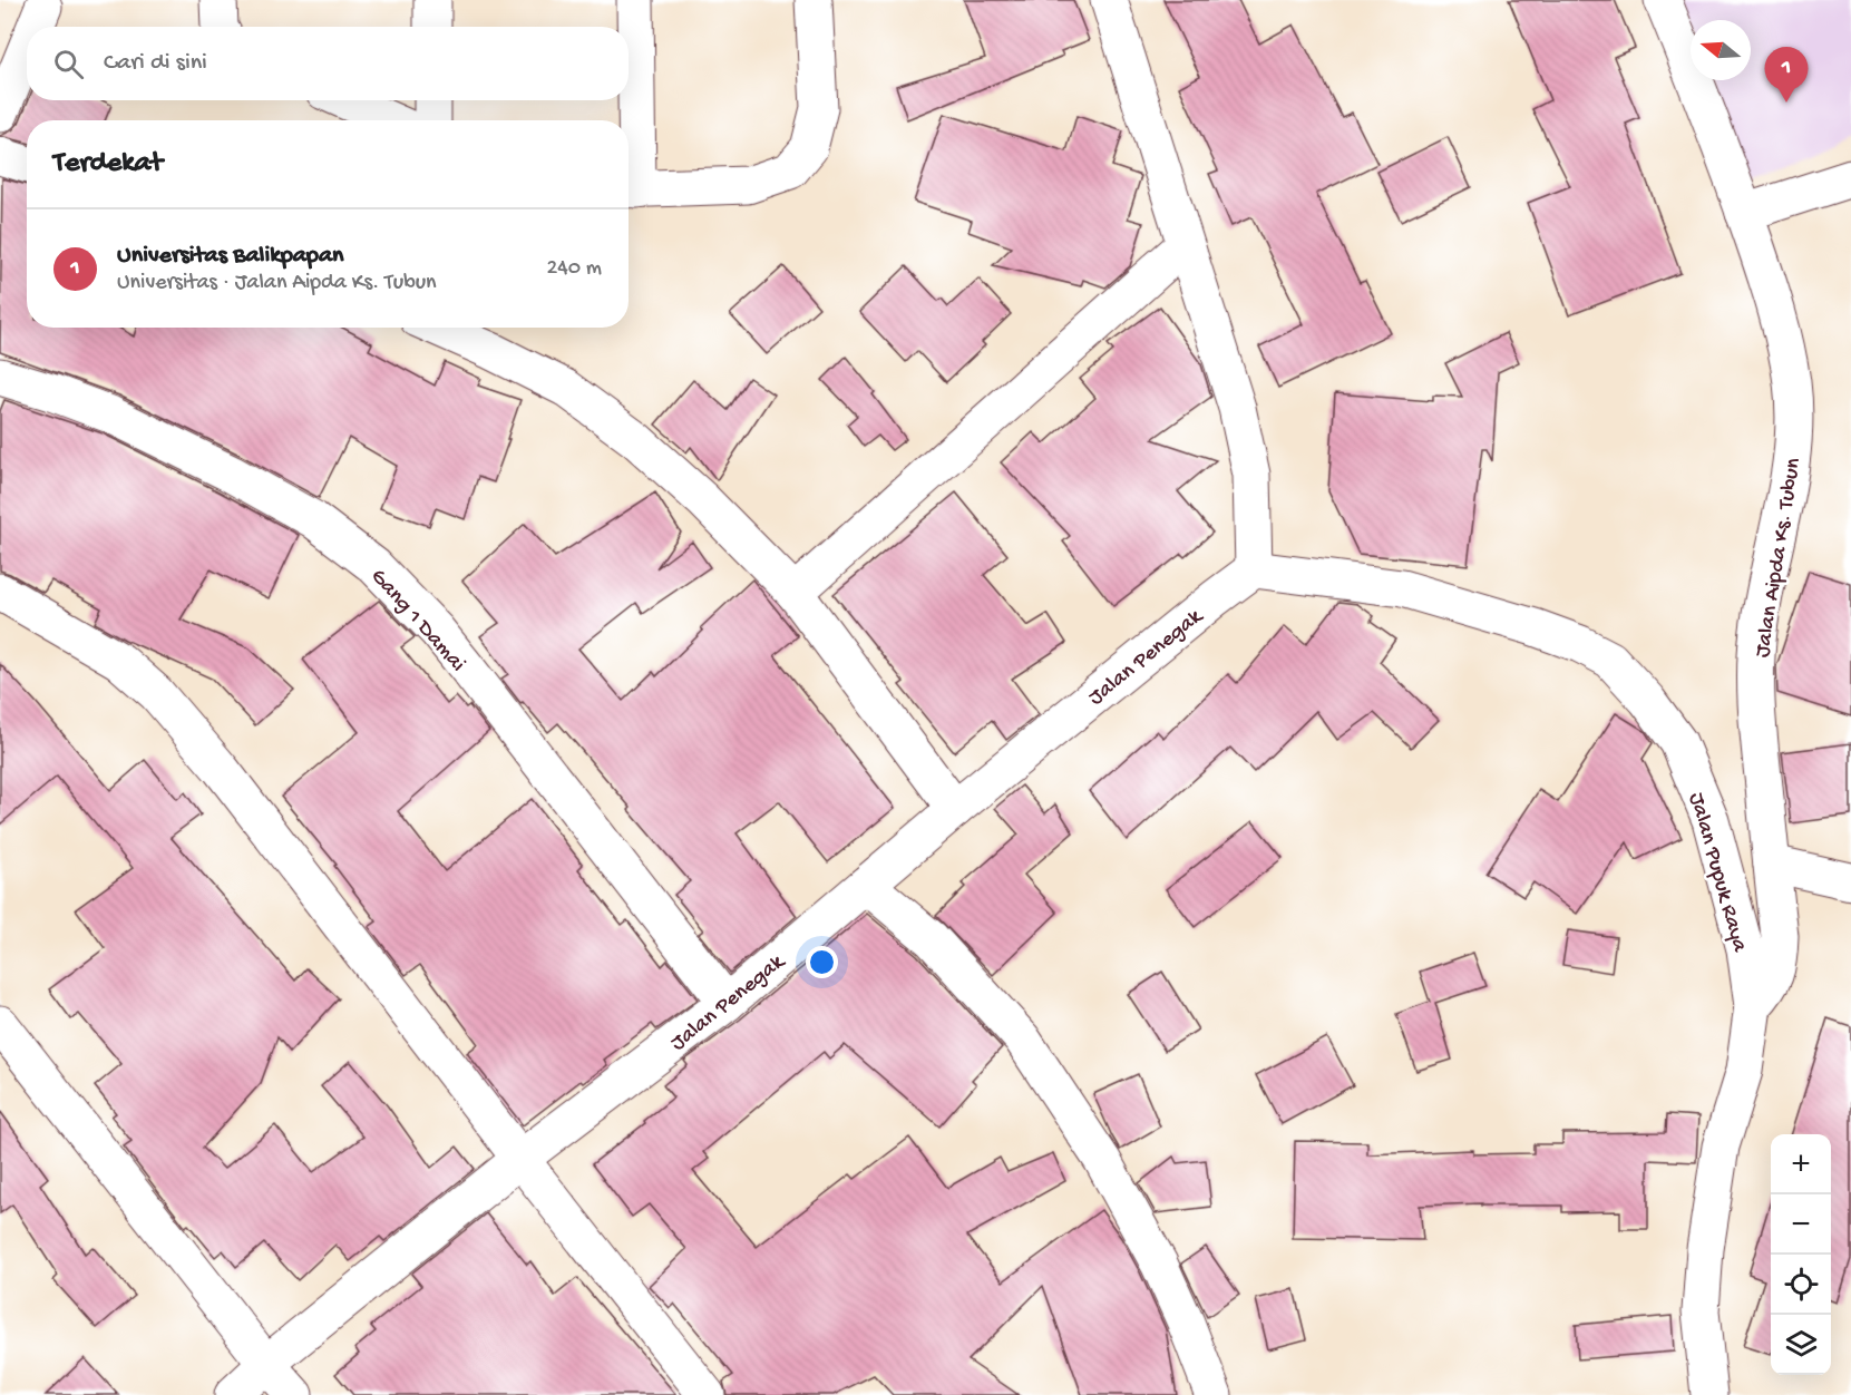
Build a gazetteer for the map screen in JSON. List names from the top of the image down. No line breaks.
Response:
{"streets":{"street":["Jalan Aipda Ks. Tubun","Gang 1 Damai","Jalan Penegak","Jalan Pupuk Raya"]},"crossings":[["Jalan Aipda Ks. Tubun","Jalan Pupuk Raya"],["Gang 1 Damai","Jalan Penegak"],["Jalan Penegak","Jalan Pupuk Raya"]],"north":"left","page":{"search":"Cari di sini","pins":"1","heading":"Terdekat","list":[{"mark":"1","name":"Universitas Balikpapan","note":"Universitas · Jalan Aipda Ks. Tubun","value":"240 m"}],"map_buttons":["+","−"]}}
